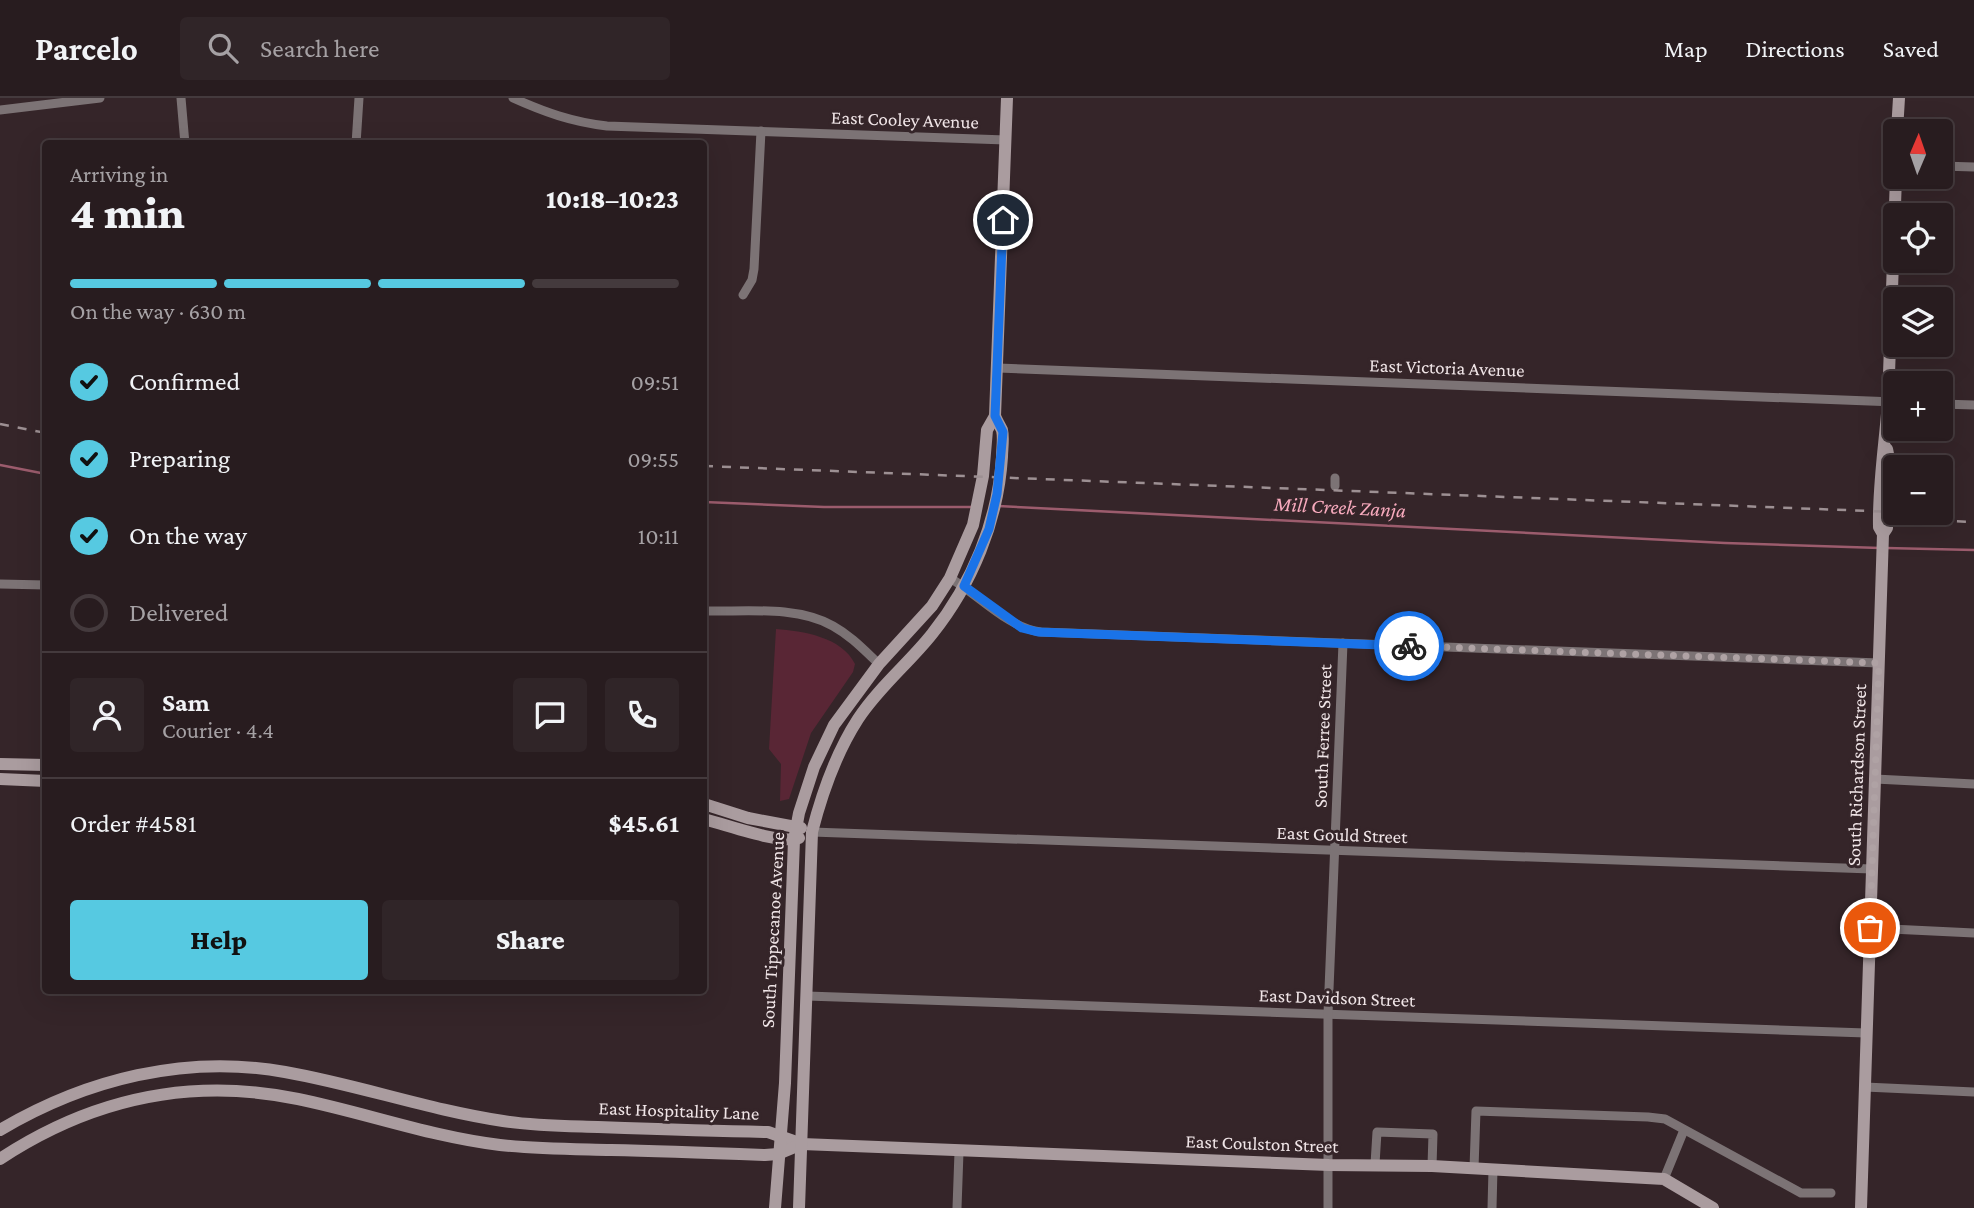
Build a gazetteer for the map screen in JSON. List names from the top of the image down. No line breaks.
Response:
{"streets":{"main road":["South Richardson Street","South Tippecanoe Avenue","East Hospitality Lane","East Coulston Street"],"street":["East Cooley Avenue","East Victoria Avenue","South Ferree Street","East Gould Street","East Davidson Street"]},"crossings":[["East Cooley Avenue","South Tippecanoe Avenue"],["East Victoria Avenue","South Tippecanoe Avenue"],["South Ferree Street","East Gould Street"],["South Ferree Street","East Davidson Street"],["South Ferree Street","East Coulston Street"],["South Richardson Street","East Gould Street"],["South Richardson Street","East Davidson Street"],["East Gould Street","South Tippecanoe Avenue"],["South Tippecanoe Avenue","East Davidson Street"],["South Tippecanoe Avenue","East Hospitality Lane"],["South Tippecanoe Avenue","East Coulston Street"],["East Hospitality Lane","East Coulston Street"]],"water":["Mill Creek Zanja"],"north":"top","page":{"header":"Parcelo","search":"Search here","nav":["Map","Directions","Saved"],"map_buttons":["+","−"],"heading":["4 min","Arriving in","10:18–10:23"],"panel":["Sam","Courier · 4.4","Order #4581","$45.61"],"bar":"On the way · 630 m","list":[["Confirmed","09:51"],["Preparing","09:55"],["On the way","10:11"],"Delivered"],"buttons":["Help","Share"]}}
